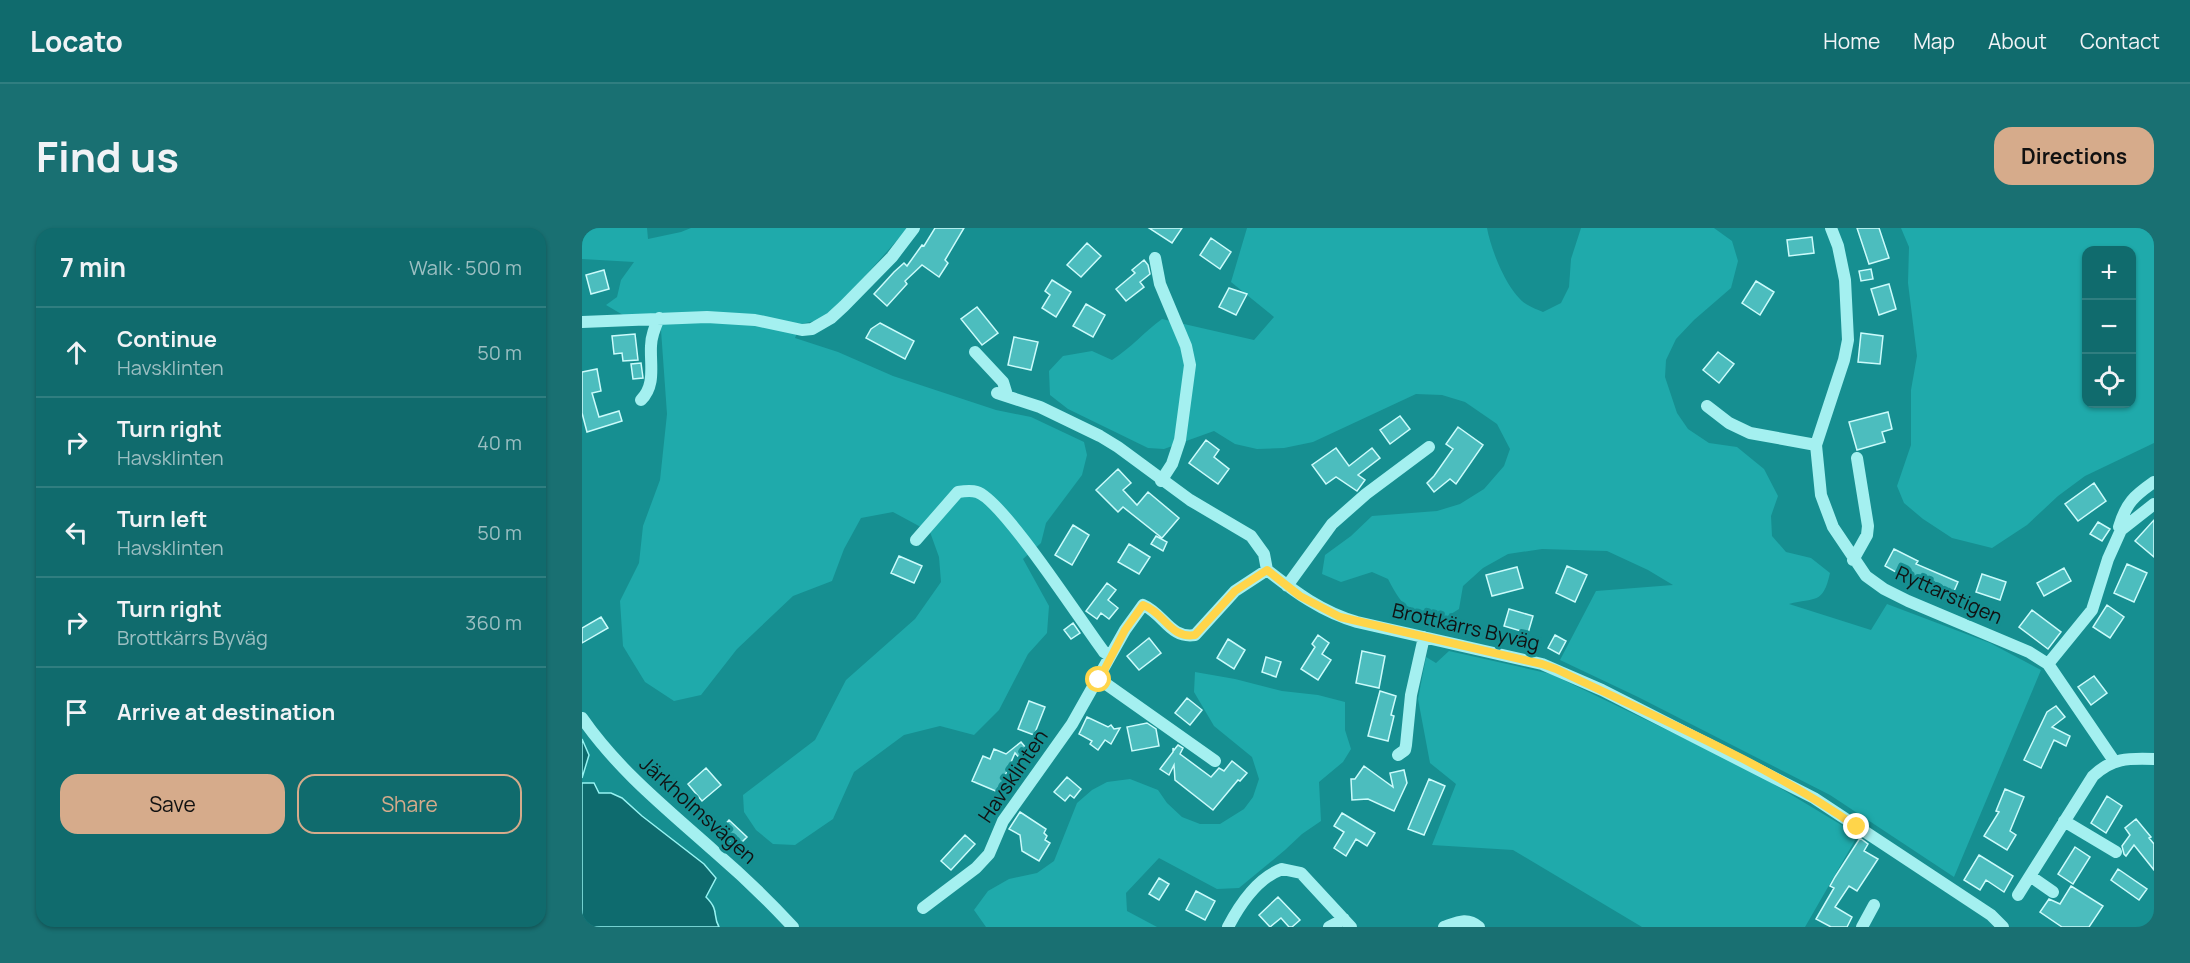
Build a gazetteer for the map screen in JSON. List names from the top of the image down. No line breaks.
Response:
{"streets":{"street":["Ryttarstigen","Brottkärrs Byväg","Havsklinten","Järkholmsvägen"]},"crossings":[["Brottkärrs Byväg","Havsklinten"]],"page":{"header":"Locato","nav":["Home","Map","About","Contact"],"title":"Find us","buttons":["Directions",["Save","Share"]],"heading":["7 min","Walk · 500 m"],"map_buttons":["+","−"],"list":[["Continue","Havsklinten","50 m"],["Turn right","Havsklinten","40 m"],["Turn left","Havsklinten","50 m"],["Turn right","Brottkärrs Byväg","360 m"],"Arrive at destination"]}}
